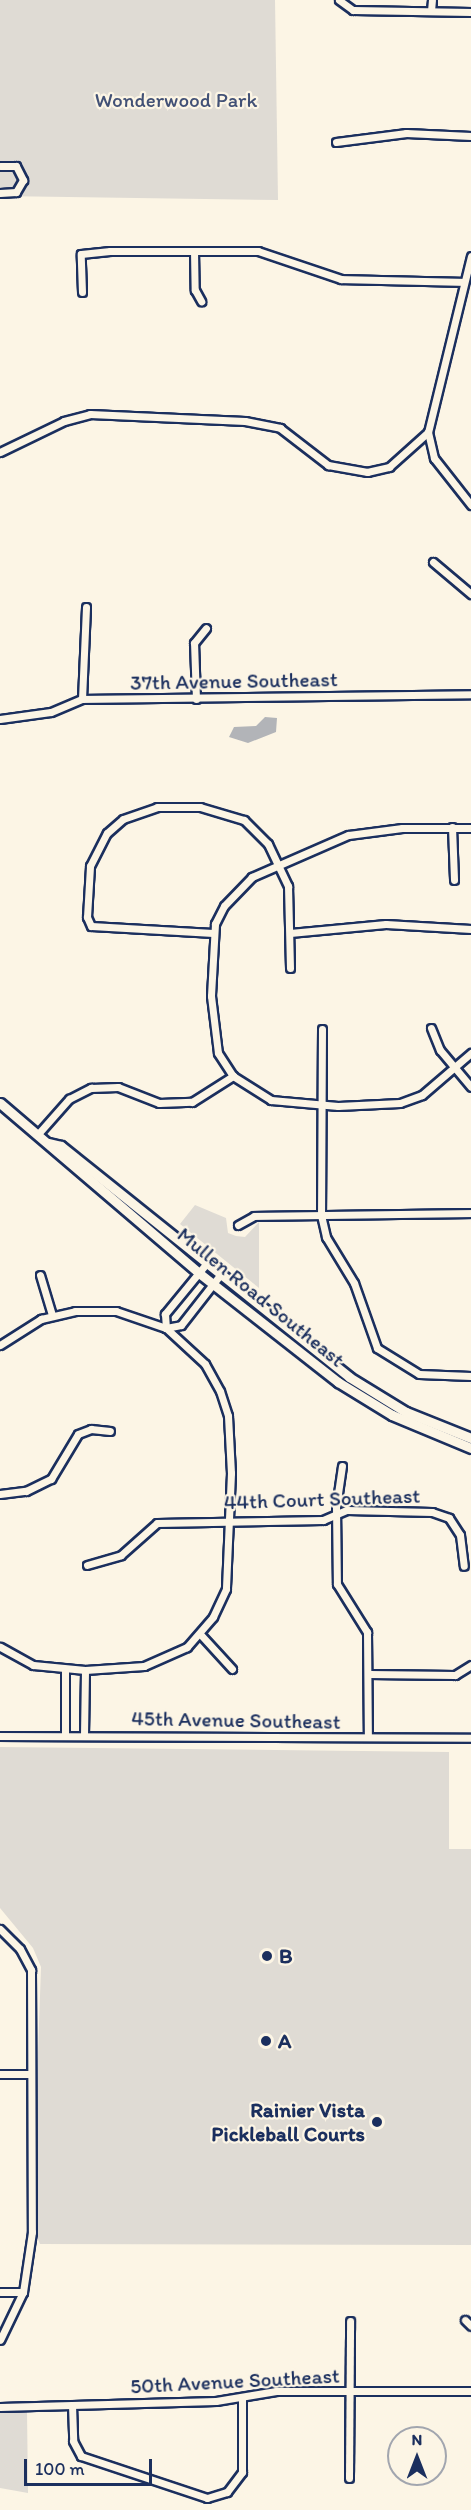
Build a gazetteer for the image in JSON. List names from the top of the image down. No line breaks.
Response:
{"streets":{"street":["37th Avenue Southeast","Mullen Road Southeast","44th Court Southeast","45th Avenue Southeast","50th Avenue Southeast"]},"parks":["Wonderwood Park"],"places":["B","A","Rainier Vista Pickleball Courts"],"scale_bar":"100 m","north":"top"}
